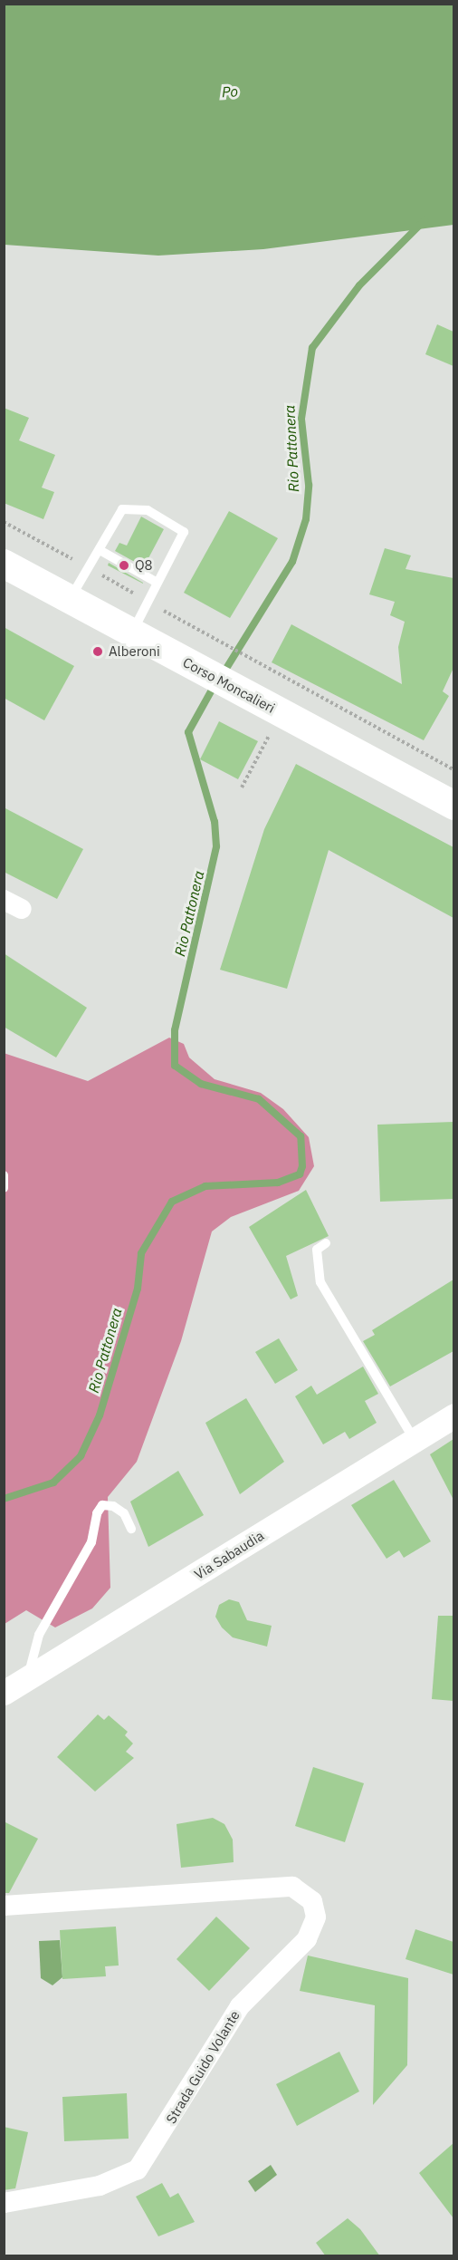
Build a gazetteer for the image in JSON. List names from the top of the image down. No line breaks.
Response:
{"streets":{"main road":["Corso Moncalieri"],"street":["Via Sabaudia","Strada Guido Volante"]},"water":["Po","Rio Pattonera"],"places":["Q8","Alberoni"]}
